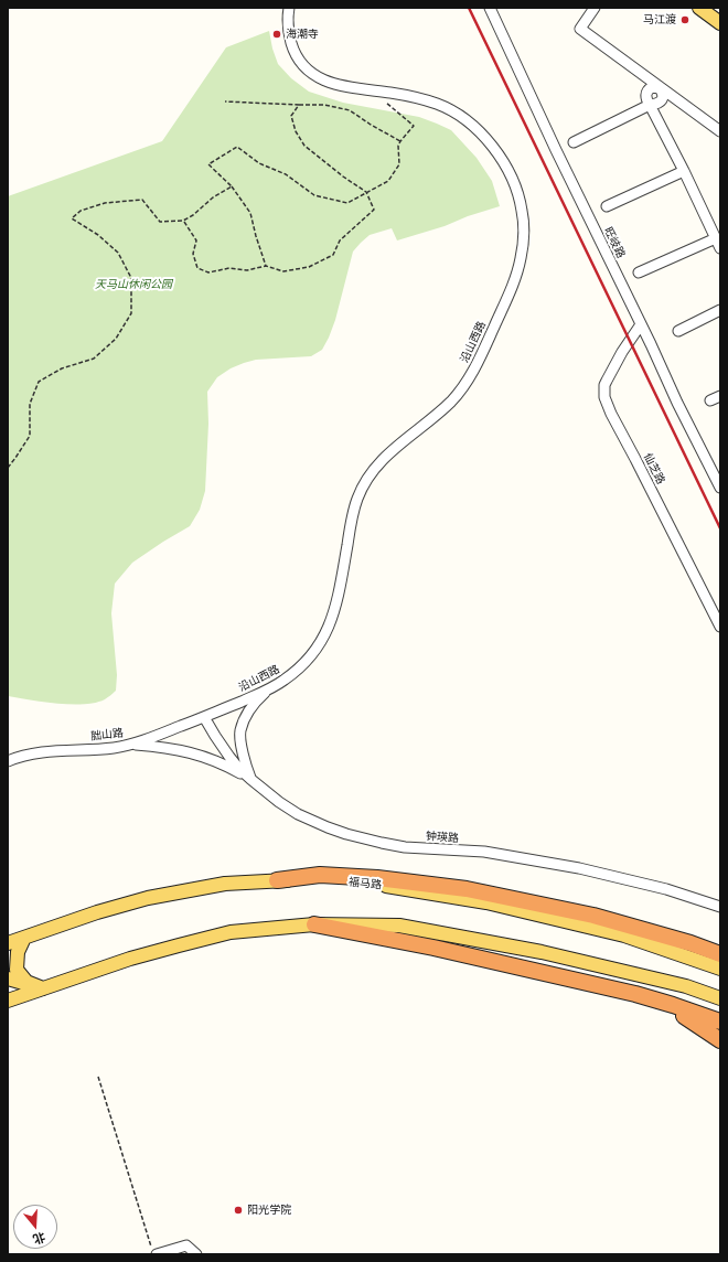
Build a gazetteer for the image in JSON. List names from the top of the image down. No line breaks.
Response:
{"streets":{"main road":["福马路"],"street":["旺岐路","沿山西路","仙芝路","胐山路","钟瑛路"]},"crossings":[["旺岐路","仙芝路"],["沿山西路","胐山路"],["沿山西路","钟瑛路"],["胐山路","钟瑛路"]],"parks":["天马山休闲公园"],"places":["马江渡","海潮寺","阳光学院"],"north":"bottom"}
